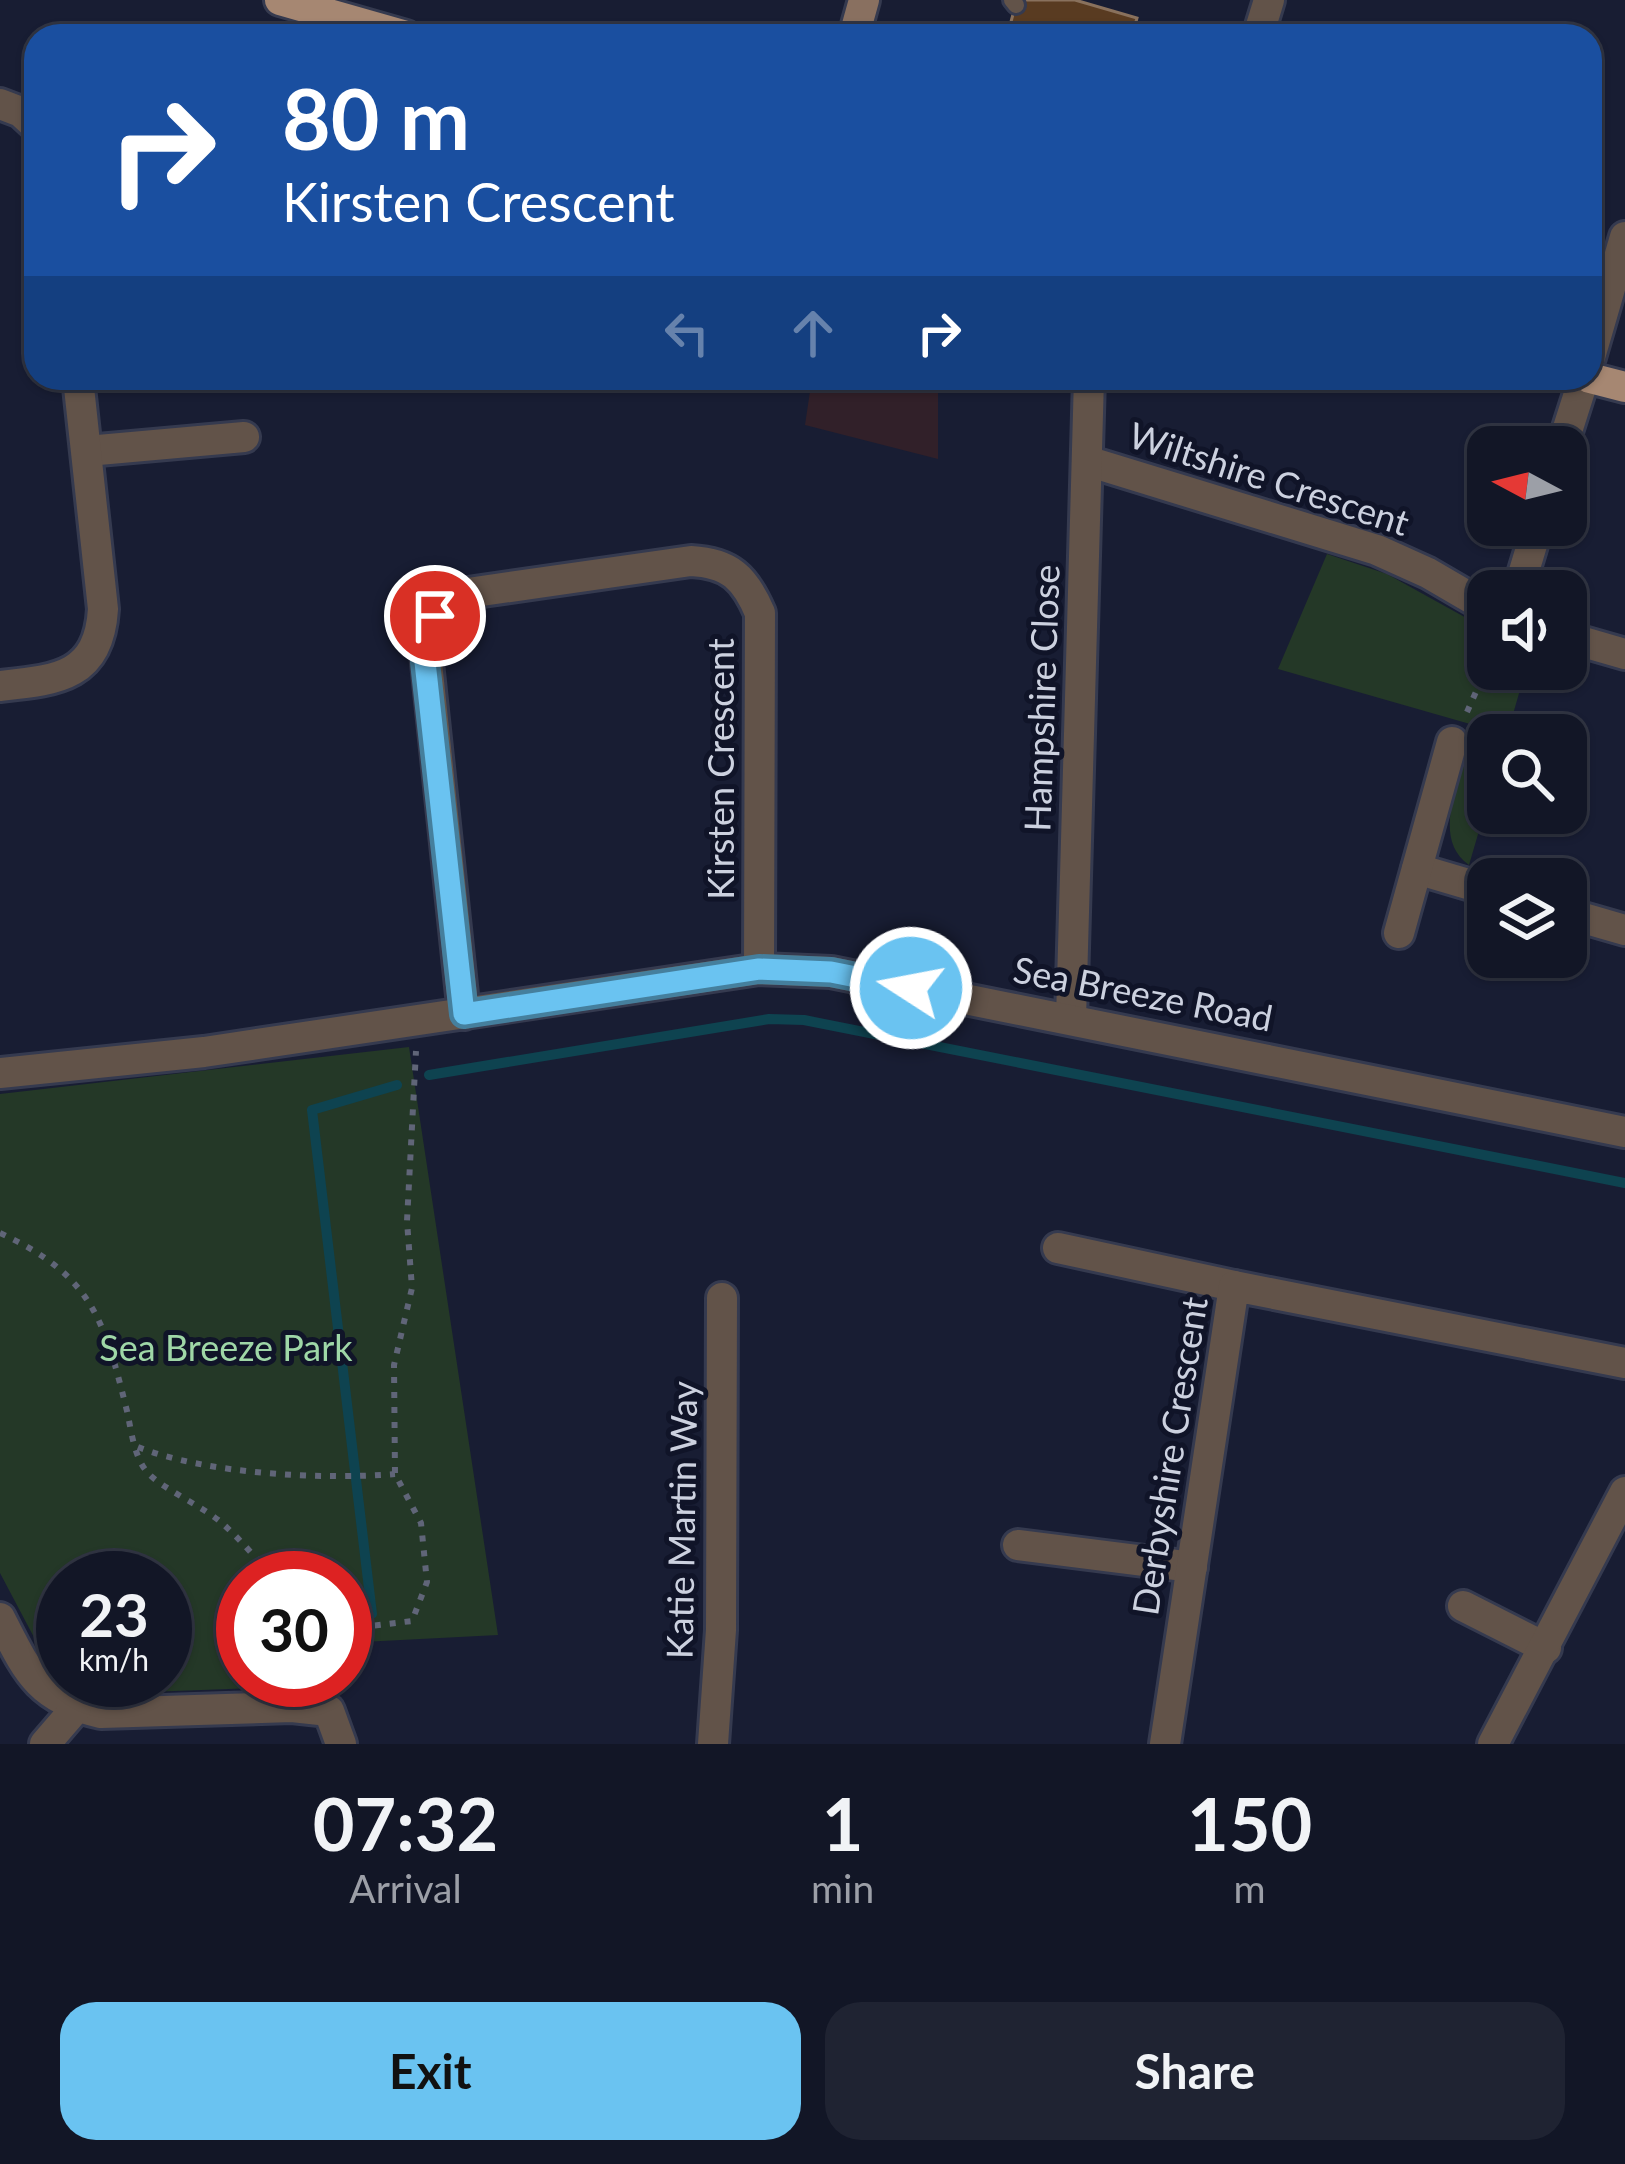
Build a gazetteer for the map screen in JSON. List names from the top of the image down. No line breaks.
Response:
{"streets":{"street":["Wiltshire Crescent","Hampshire Close","Kirsten Crescent","Sea Breeze Road","Derbyshire Crescent","Katie Martin Way"]},"crossings":[["Wiltshire Crescent","Hampshire Close"],["Hampshire Close","Sea Breeze Road"],["Kirsten Crescent","Sea Breeze Road"]],"parks":["Sea Breeze Park"],"north":"left","page":{"turn":["80 m","Kirsten Crescent"],"speed":"23 km/h","limit":"30","eta":["07:32","Arrival","1","min","150","m"],"buttons":["Exit","Share"]}}
